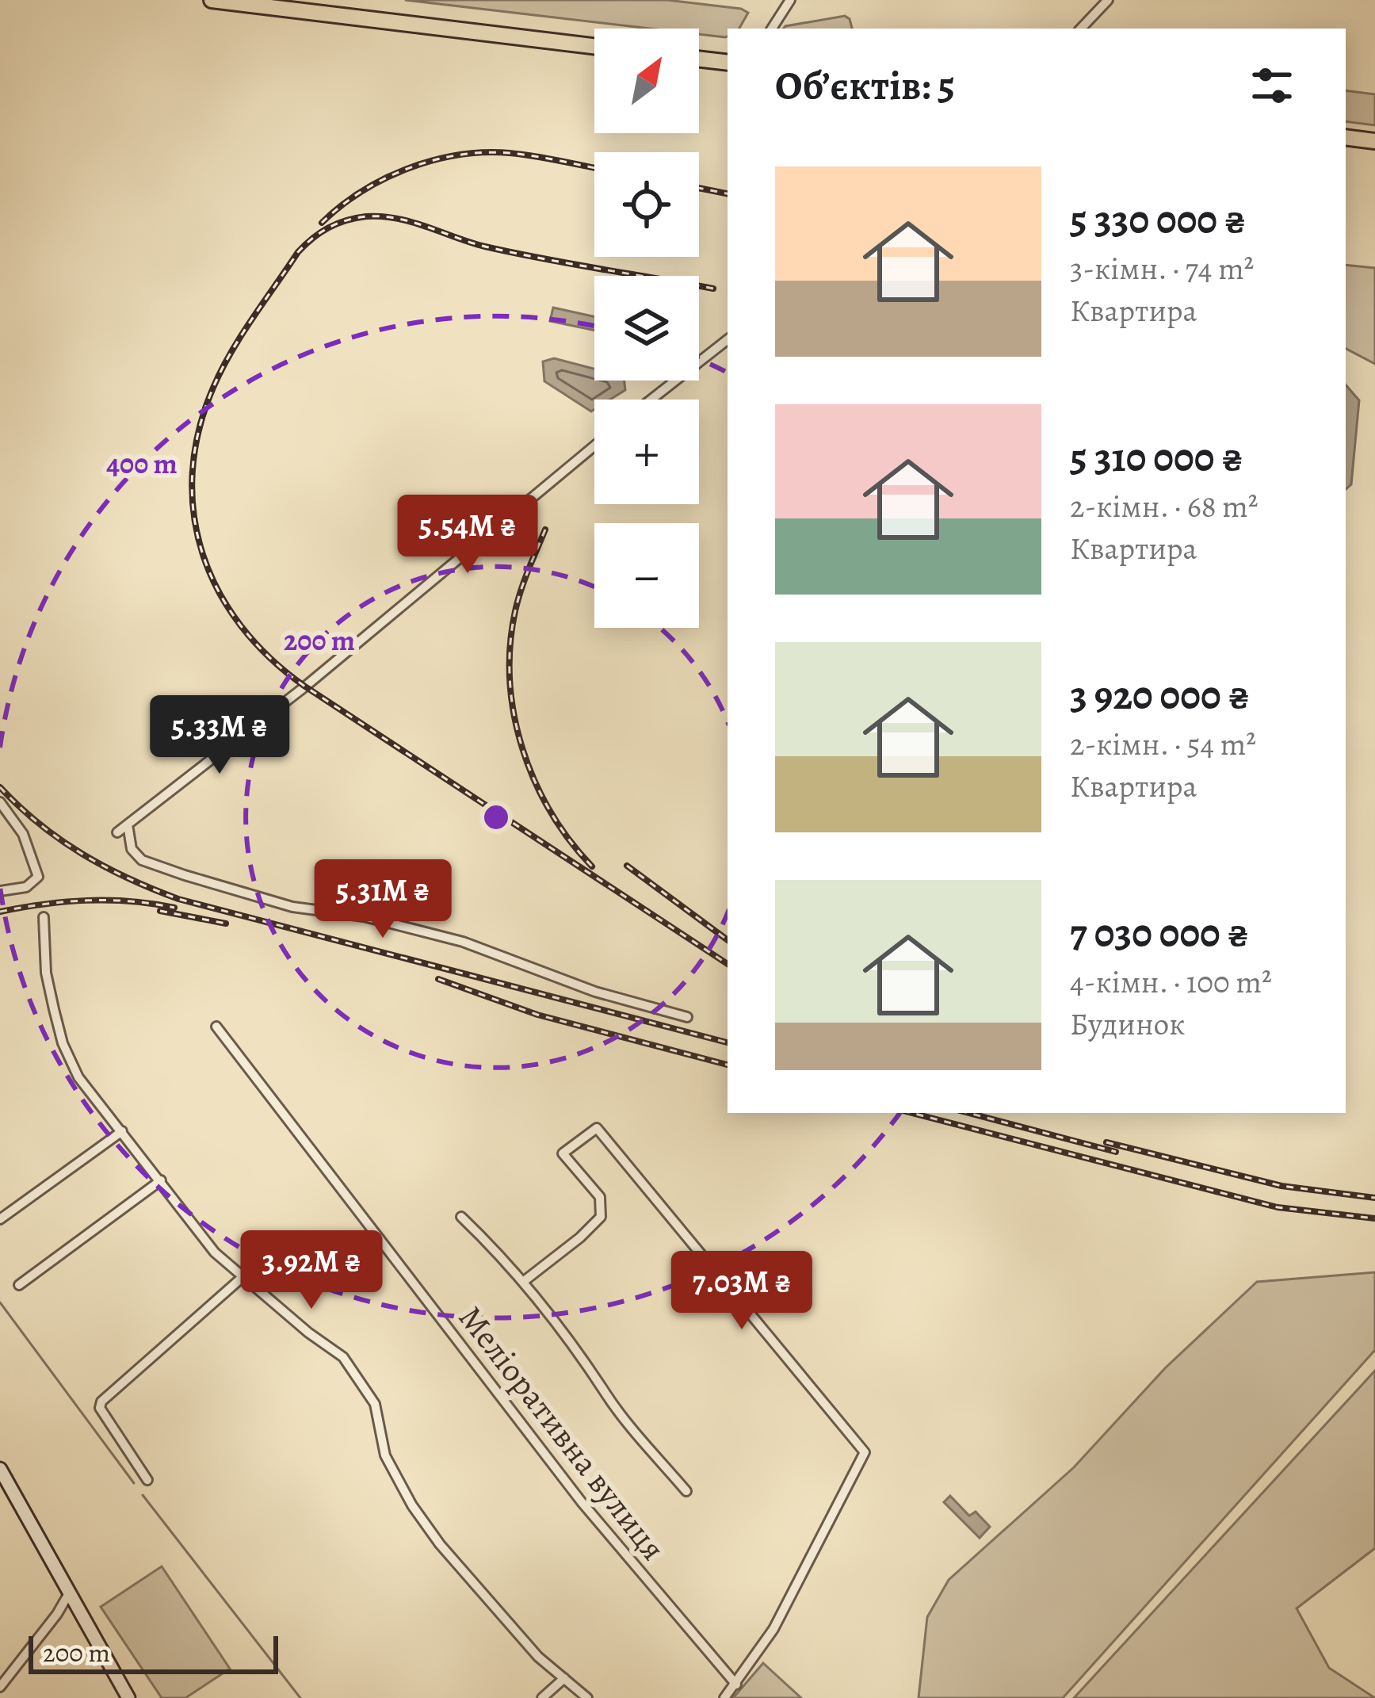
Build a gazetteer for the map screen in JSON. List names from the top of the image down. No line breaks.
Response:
{"streets":{"street":["Меліоративна вулиця"]},"scale_bar":"200 m","north":"top right","page":{"map_buttons":["+","−"],"heading":"Об’єктів: 5","list":[{"name":"5 330 000 ₴","note":"3-кімн. · 74 m² · Квартира"},{"name":"5 310 000 ₴","note":"2-кімн. · 68 m² · Квартира"},{"name":"3 920 000 ₴","note":"2-кімн. · 54 m² · Квартира"},{"name":"7 030 000 ₴","note":"4-кімн. · 100 m² · Будинок"}],"price":["5.54M ₴","5.33M ₴","5.31M ₴","3.92M ₴","7.03M ₴"],"scale":"200 m"},"rings":["400 m","200 m"]}
